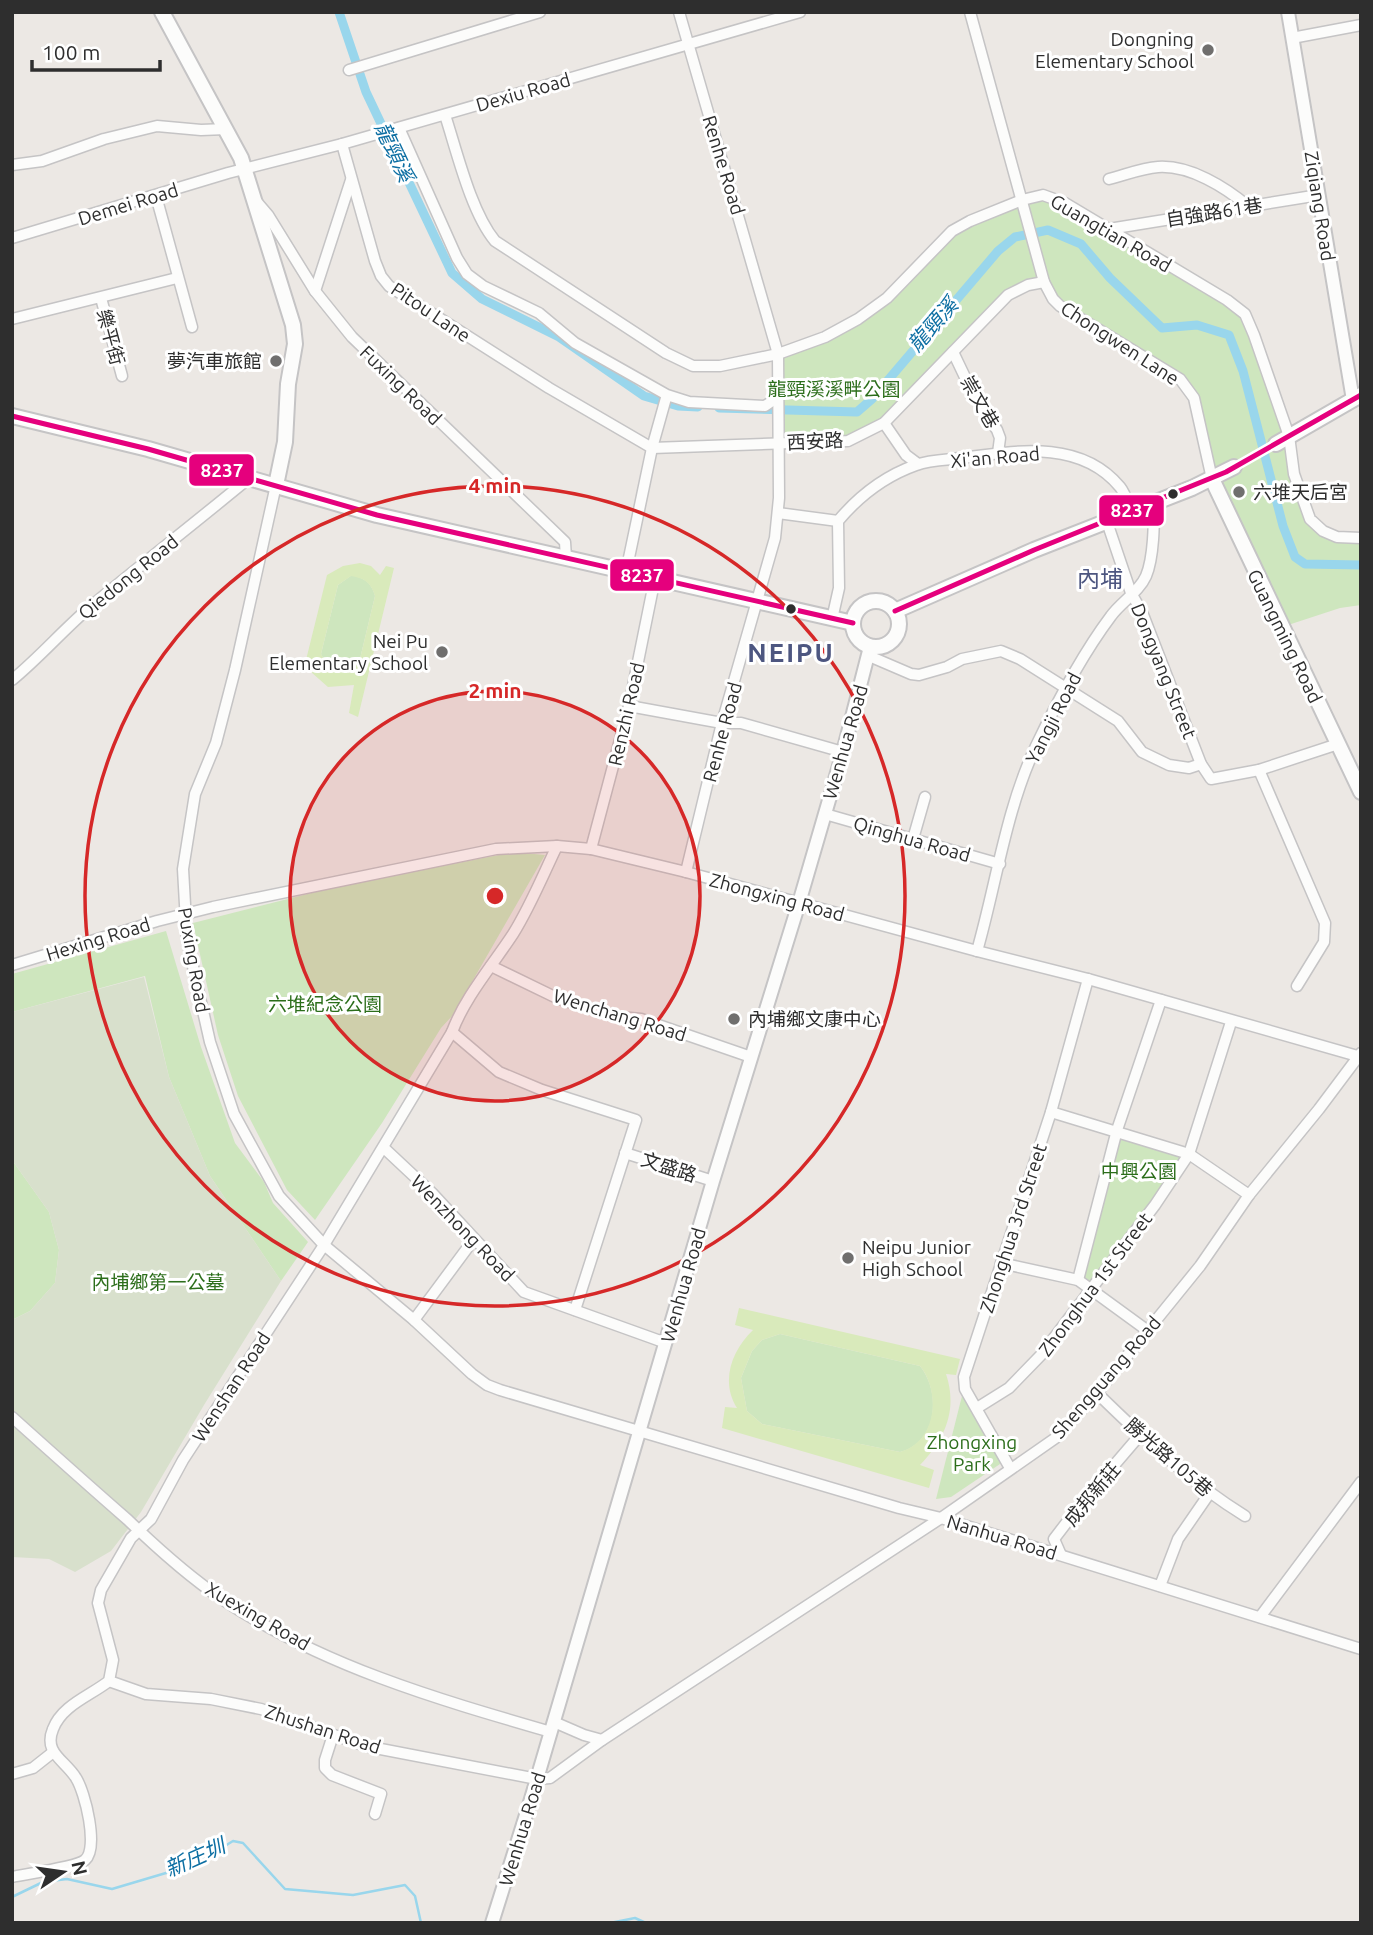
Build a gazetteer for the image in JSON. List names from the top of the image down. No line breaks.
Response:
{"streets":{"main road":["Guangming Road"],"street":["Dexiu Road","Renhe Road","Demei Road","Ziqiang Road","自強路61巷","Guangtian Road","Pitou Lane","樂平街","Chongwen Lane","Fuxing Road","崇文巷","西安路","Xi'an Road","Qiedong Road","Dongyang Street","Renzhi Road","Yangji Road","Wenhua Road","Qinghua Road","Zhongxing Road","Hexing Road","Puxing Road","Wenchang Road","文盛路","Wenzhong Road","Zhonghua 3rd Street","Zhonghua 1st Street","Shengguang Road","Wenshan Road","勝光路105巷","成邦新莊","Nanhua Road","Xuexing Road","Zhushan Road"]},"crossings":[["Dexiu Road","Renhe Road"],["Dexiu Road","Demei Road"],["Dexiu Road","Guangtian Road"],["Dexiu Road","Pitou Lane"],["Renhe Road","Guangtian Road"],["Renhe Road","西安路"],["Renhe Road","Zhongxing Road"],["Ziqiang Road","自強路61巷"],["自強路61巷","Guangtian Road"],["Guangtian Road","Chongwen Lane"],["Pitou Lane","西安路"],["Chongwen Lane","西安路"],["Chongwen Lane","Guangming Road"],["崇文巷","西安路"],["崇文巷","Xi'an Road"],["Dongyang Street","Yangji Road"],["Renzhi Road","Zhongxing Road"],["Yangji Road","Qinghua Road"],["Yangji Road","Zhongxing Road"],["Wenhua Road","Qinghua Road"],["Wenhua Road","Zhongxing Road"],["Wenhua Road","Wenchang Road"],["Wenhua Road","文盛路"],["Wenhua Road","Wenzhong Road"],["Wenhua Road","Shengguang Road"],["Wenhua Road","Nanhua Road"],["Wenhua Road","Xuexing Road"],["Wenhua Road","Zhushan Road"],["Zhongxing Road","Hexing Road"],["Zhongxing Road","Puxing Road"],["Zhongxing Road","Zhonghua 3rd Street"],["Zhongxing Road","Zhonghua 1st Street"],["Zhongxing Road","Shengguang Road"],["Zhongxing Road","Wenshan Road"],["Hexing Road","Puxing Road"],["Puxing Road","Wenshan Road"],["Puxing Road","Nanhua Road"],["Wenchang Road","Wenshan Road"],["Wenzhong Road","Wenshan Road"],["Zhonghua 3rd Street","Zhonghua 1st Street"],["Zhonghua 3rd Street","Shengguang Road"],["Shengguang Road","勝光路105巷"],["Shengguang Road","Nanhua Road"],["Shengguang Road","Zhushan Road"],["Wenshan Road","Xuexing Road"],["Wenshan Road","Zhushan Road"],["勝光路105巷","成邦新莊"],["成邦新莊","Nanhua Road"]],"districts":["內埔","NEIPU"],"water":["龍頸溪","新庄圳"],"parks":["龍頸溪溪畔公園","六堆紀念公園","中興公園","內埔鄉第一公墓","Zhongxing Park"],"places":["Dongning Elementary School","夢汽車旅館","六堆天后宮","Nei Pu Elementary School","內埔鄉文康中心","Neipu Junior High School"],"lines":["transit line 8237"],"scale_bar":"100 m","north":"right","rings":["4 min","2 min"]}
